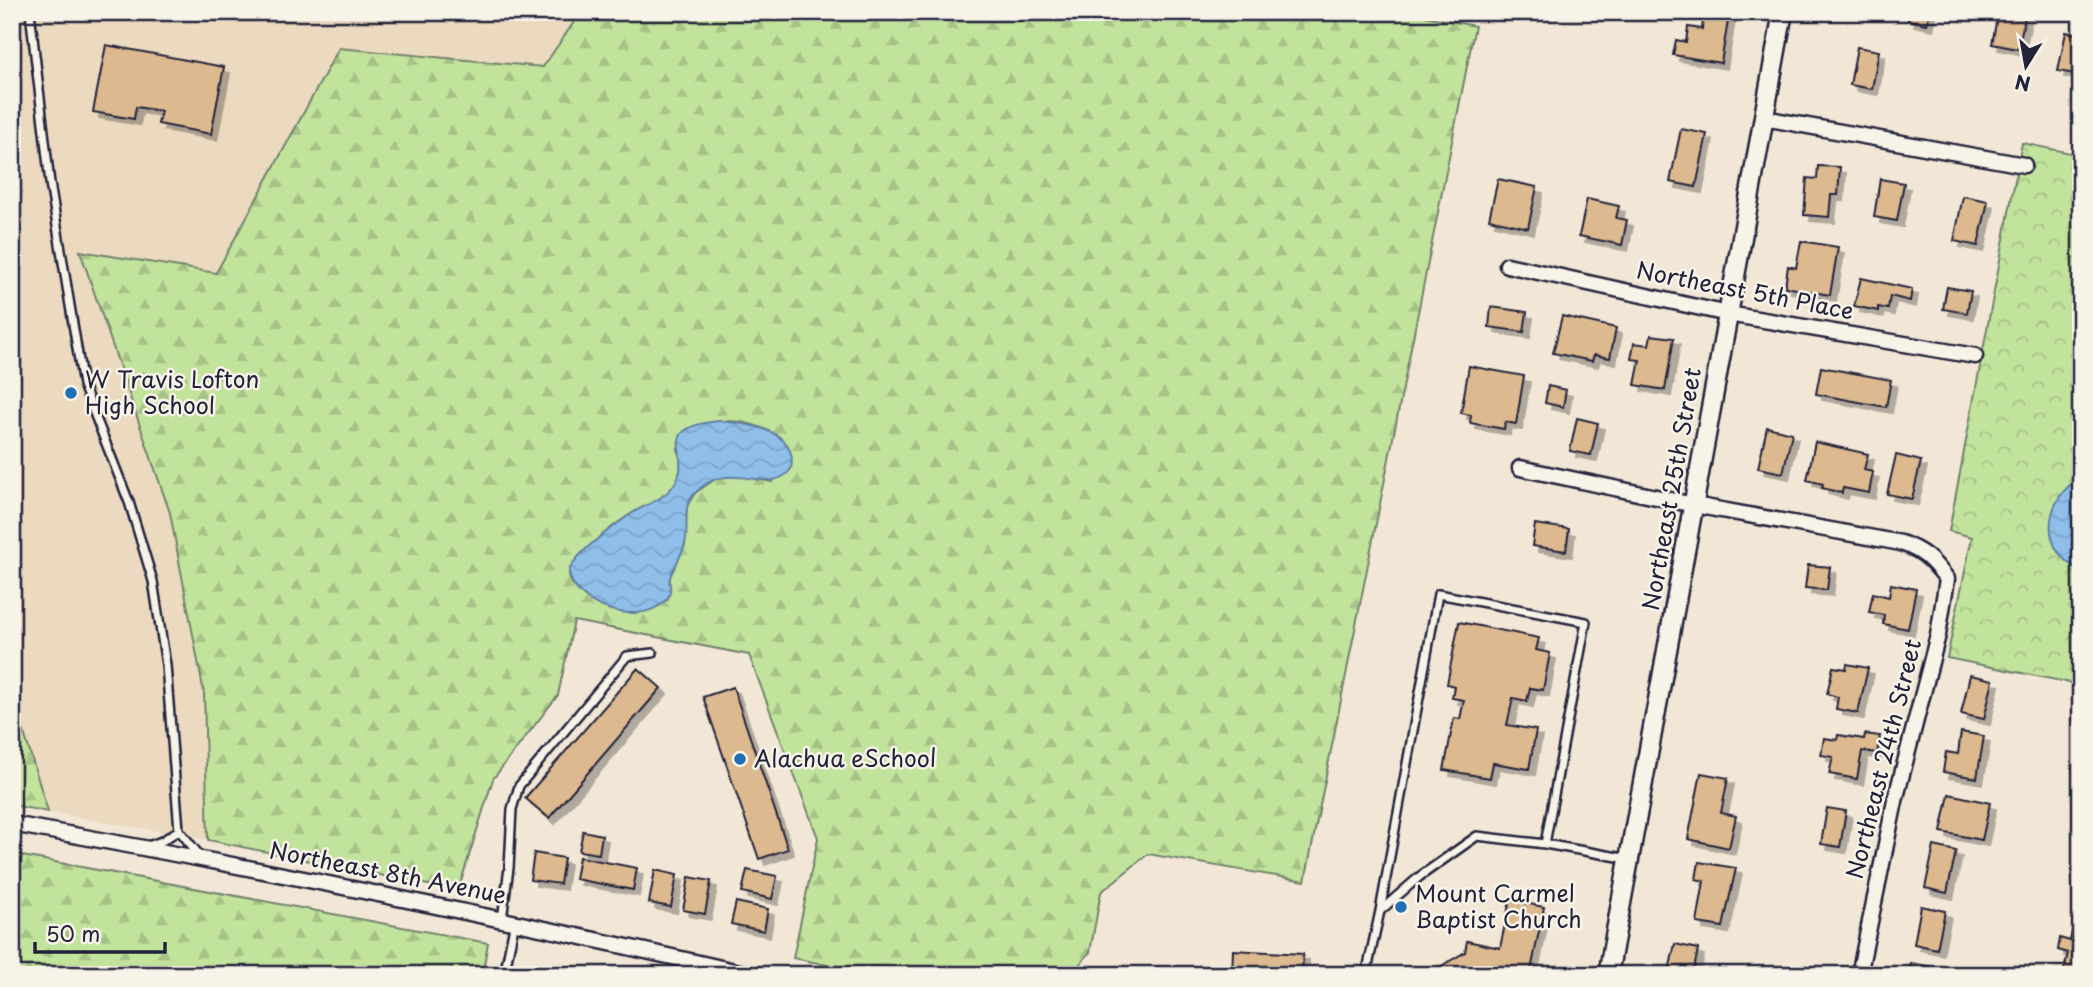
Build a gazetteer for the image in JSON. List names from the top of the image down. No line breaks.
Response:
{"streets":{"street":["Northeast 5th Place","Northeast 25th Street","Northeast 24th Street","Northeast 8th Avenue"]},"crossings":[["Northeast 5th Place","Northeast 25th Street"],["Northeast 25th Street","Northeast 24th Street"]],"places":["W Travis Lofton High School","Alachua eSchool","Mount Carmel Baptist Church"],"scale_bar":"50 m","north":"bottom"}
